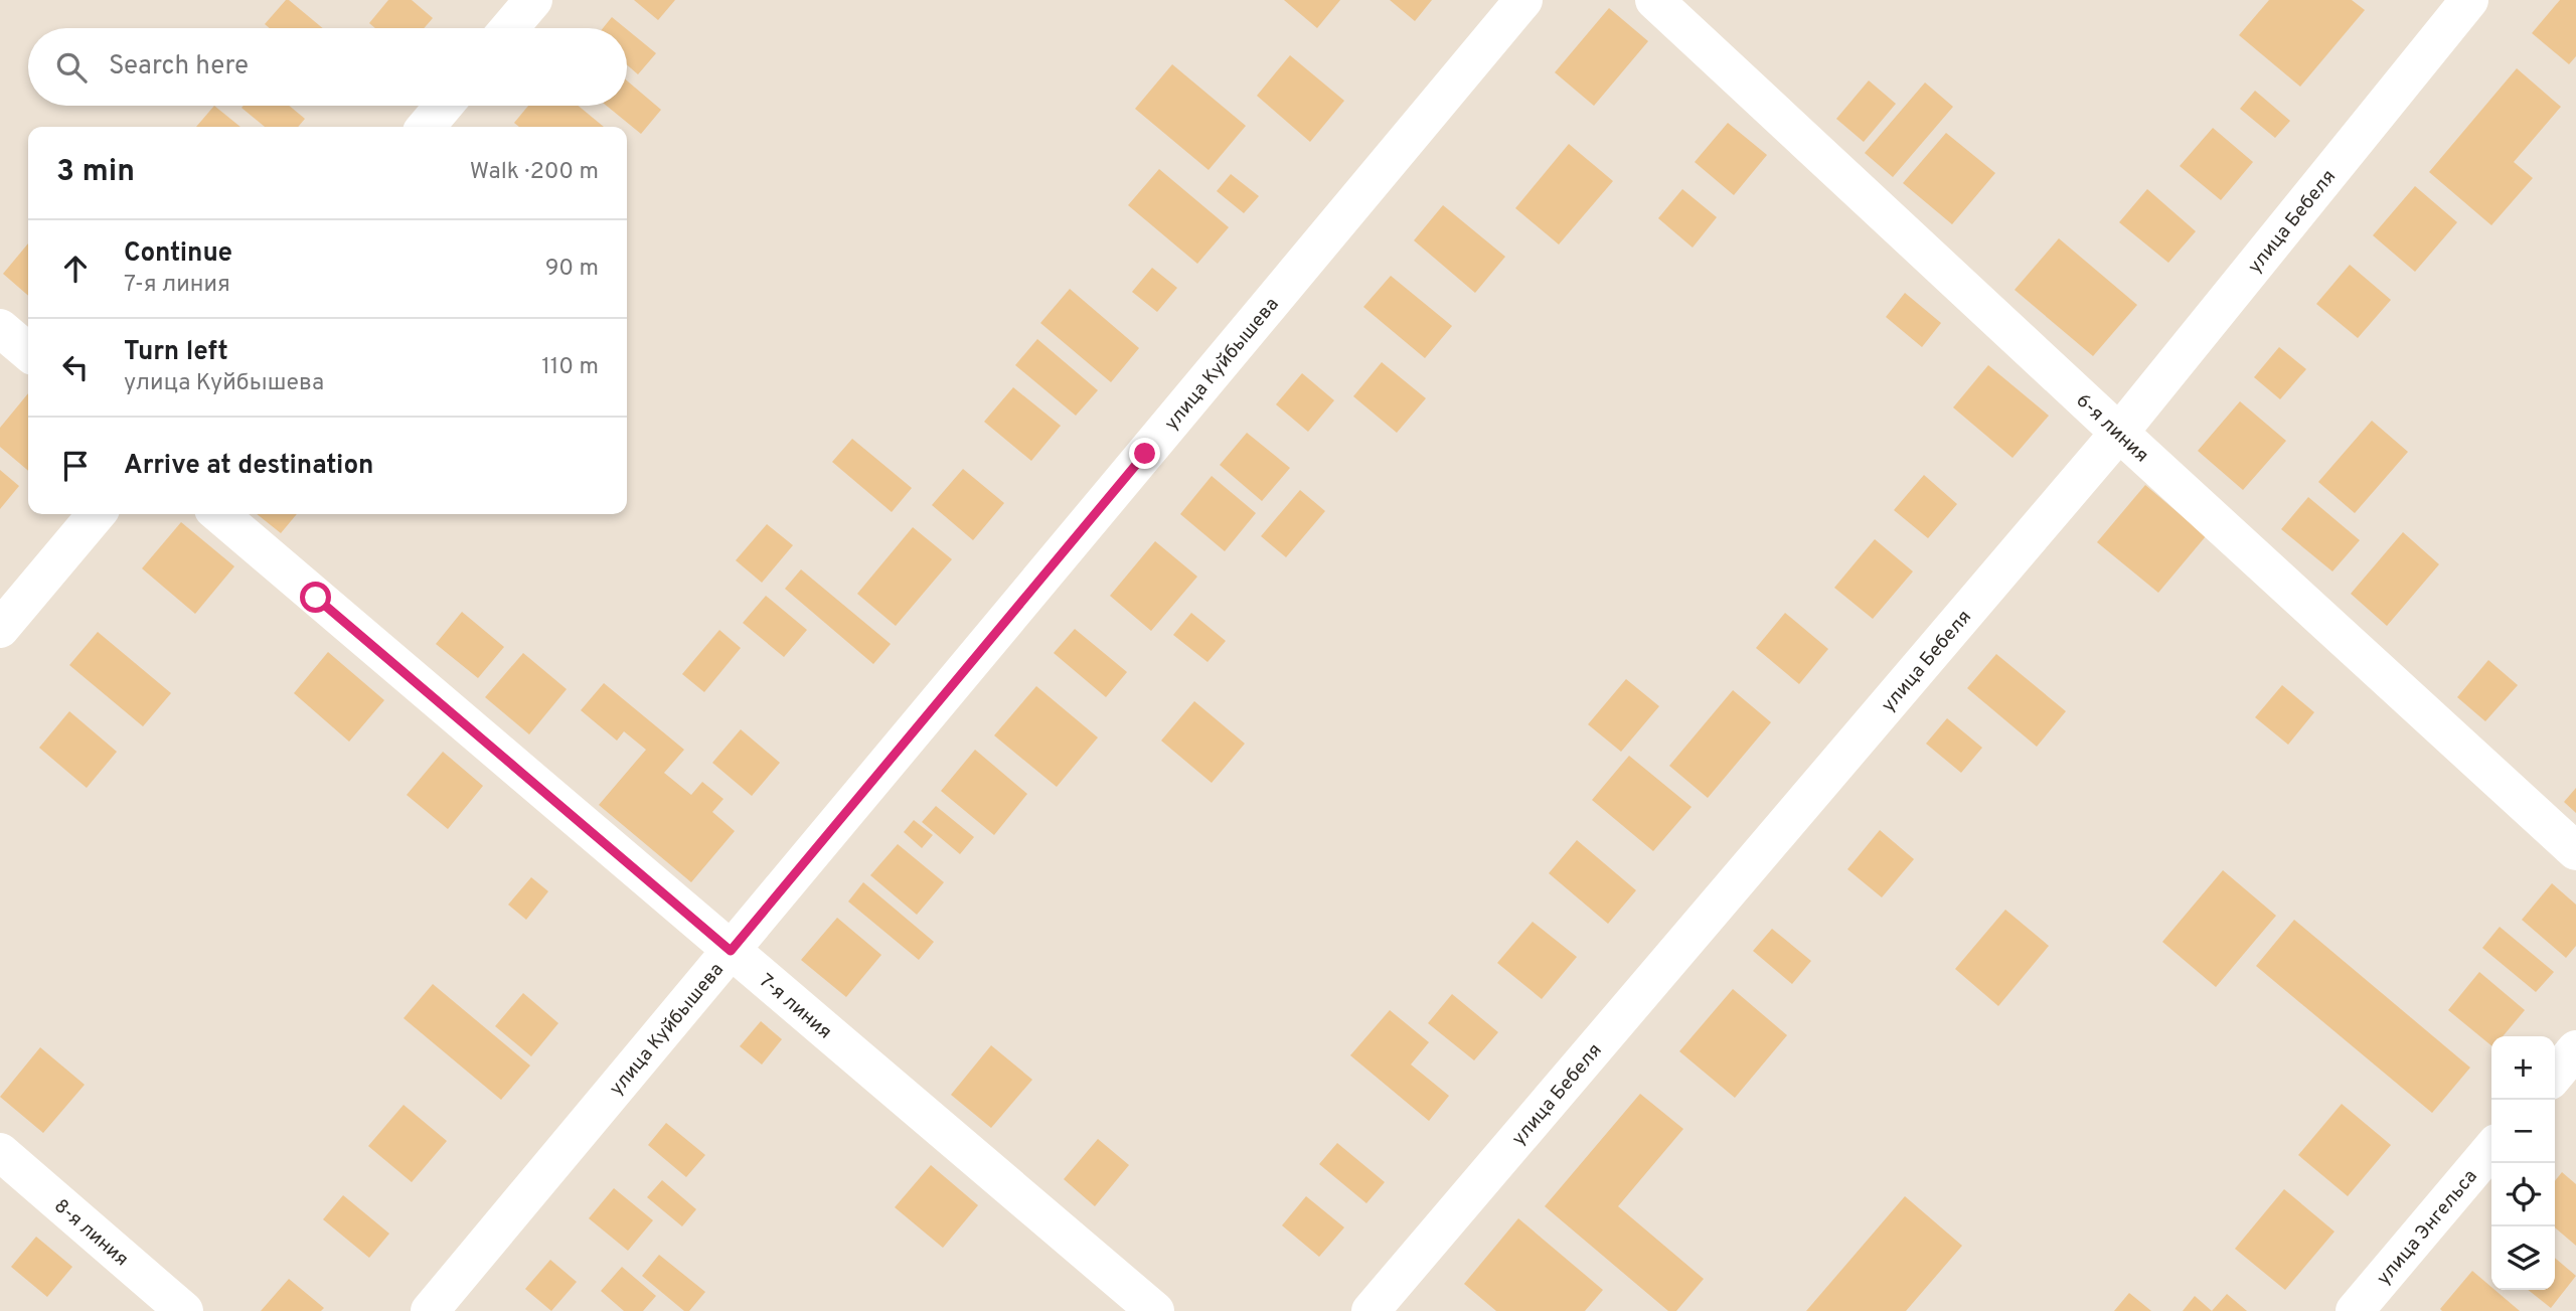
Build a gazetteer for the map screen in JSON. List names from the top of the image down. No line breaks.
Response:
{"streets":{"street":["улица Бебеля","улица Куйбышева","6-я линия","7-я линия","улица Энгельса","8-я линия"]},"crossings":[["улица Бебеля","6-я линия"],["улица Куйбышева","7-я линия"]],"page":{"search":"Search here","heading":["3 min","Walk · 200 m"],"list":[["Continue","7-я линия","90 m"],["Turn left","улица Куйбышева","110 m"],"Arrive at destination"],"map_buttons":["+","−"]}}
